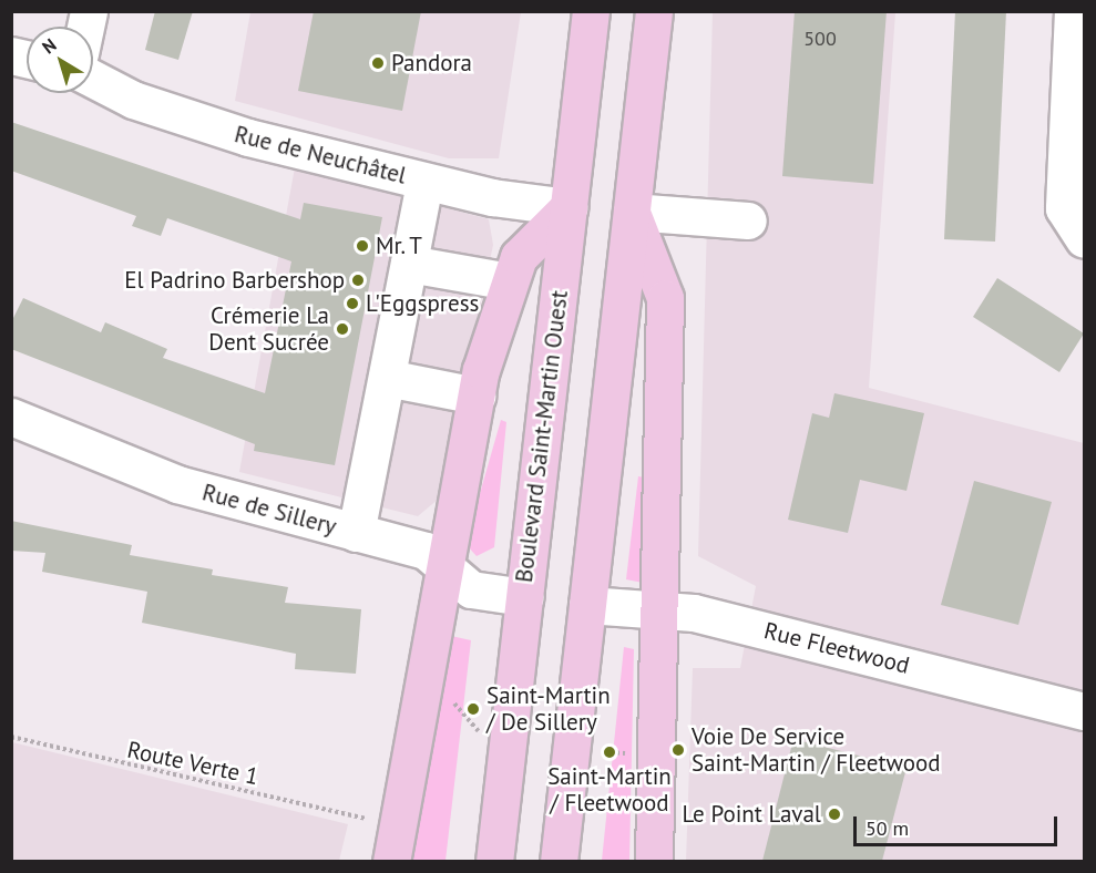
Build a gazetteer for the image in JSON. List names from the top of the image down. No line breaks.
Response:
{"streets":{"main road":["Boulevard Saint-Martin Ouest"],"street":["Rue de Neuchâtel","Rue de Sillery","Rue Fleetwood"],"path":["Route Verte 1"]},"crossings":[["Rue de Neuchâtel","Boulevard Saint-Martin Ouest"],["Boulevard Saint-Martin Ouest","Rue de Sillery"]],"places":["Pandora","Mr. T","El Padrino Barbershop","L'Eggspress","Crémerie La Dent Sucrée","Saint-Martin / De Sillery","Voie De Service Saint-Martin / Fleetwood","Saint-Martin / Fleetwood","Le Point Laval"],"house_numbers":["500"],"scale_bar":"50 m","north":"top left"}
